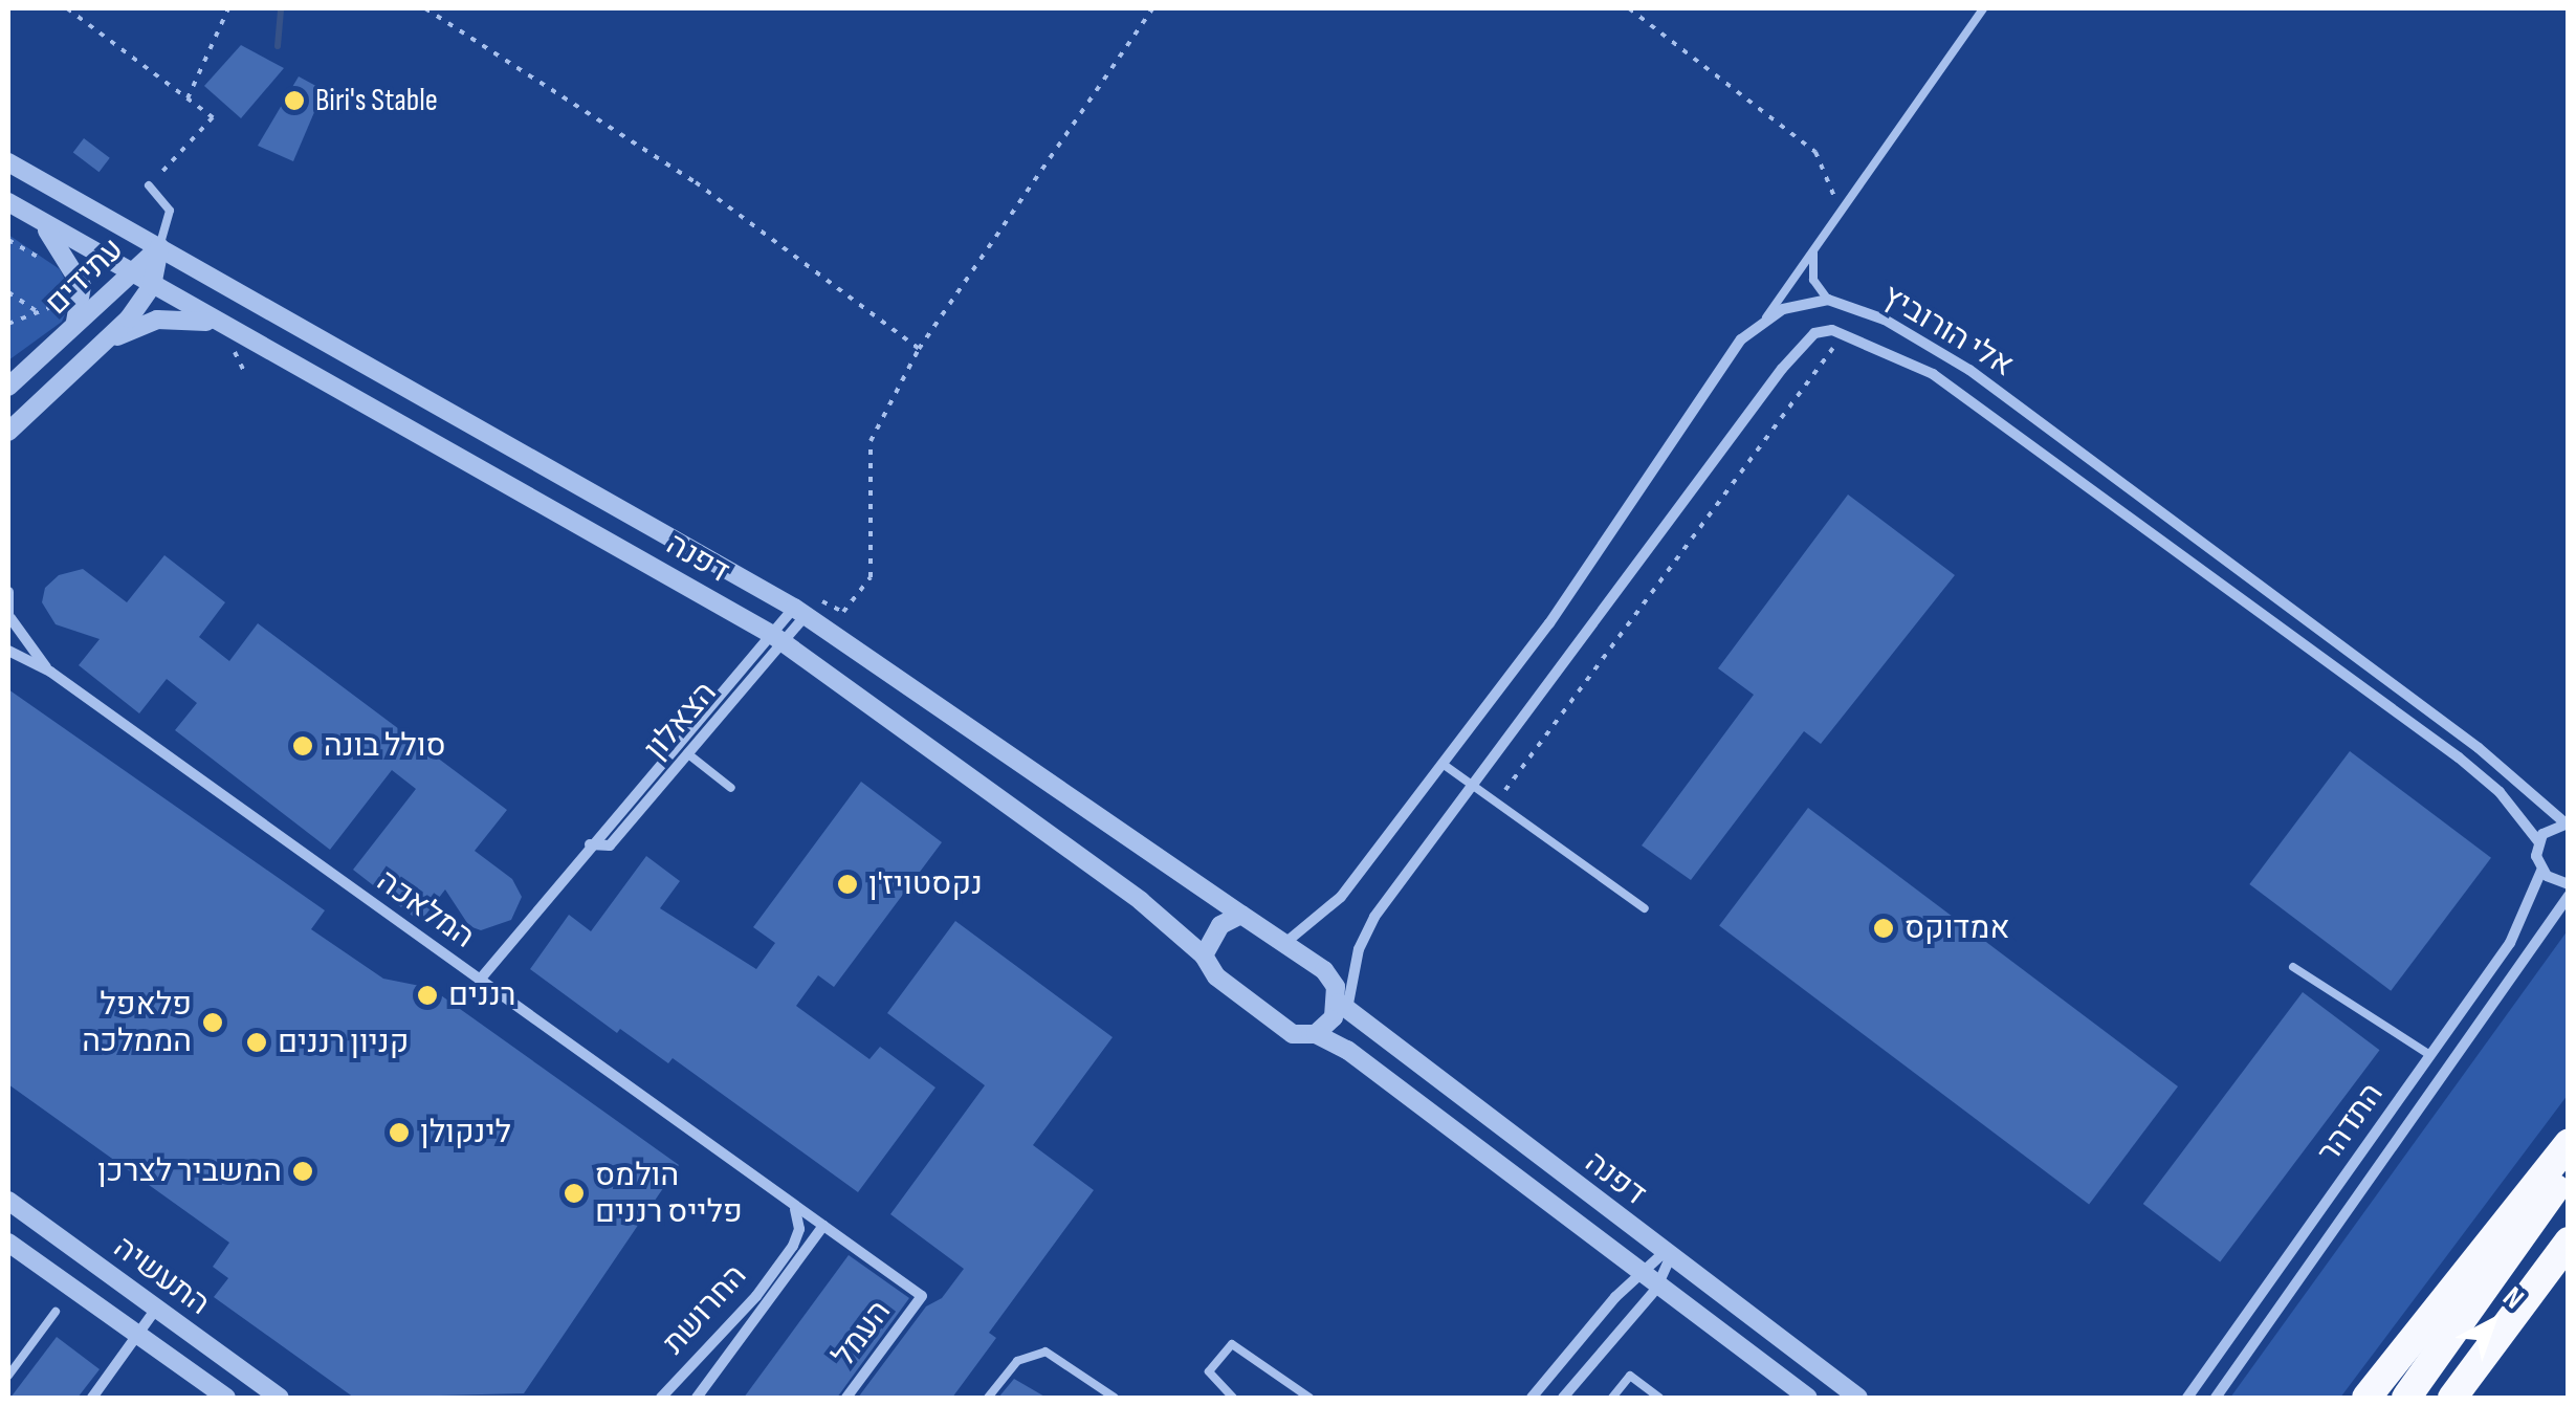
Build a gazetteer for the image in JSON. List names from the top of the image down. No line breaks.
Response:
{"streets":{"street":["עתידים","אלי הורוביץ","דפנה","הצאלון","המלאכה","התדהר","התעשיה","החרושת","העמל"]},"crossings":[["עתידים","דפנה"],["אלי הורוביץ","דפנה"],["דפנה","הצאלון"],["הצאלון","המלאכה"],["המלאכה","החרושת"],["המלאכה","העמל"],["החרושת","העמל"]],"places":["Biri's Stable","סולל בונה","נקסטויז'ן","אמדוקס","רננים","פלאפל הממלכה","קניון רננים","לינקולן","המשביר לצרכן","הולמס פלייס רננים"],"north":"top right"}
